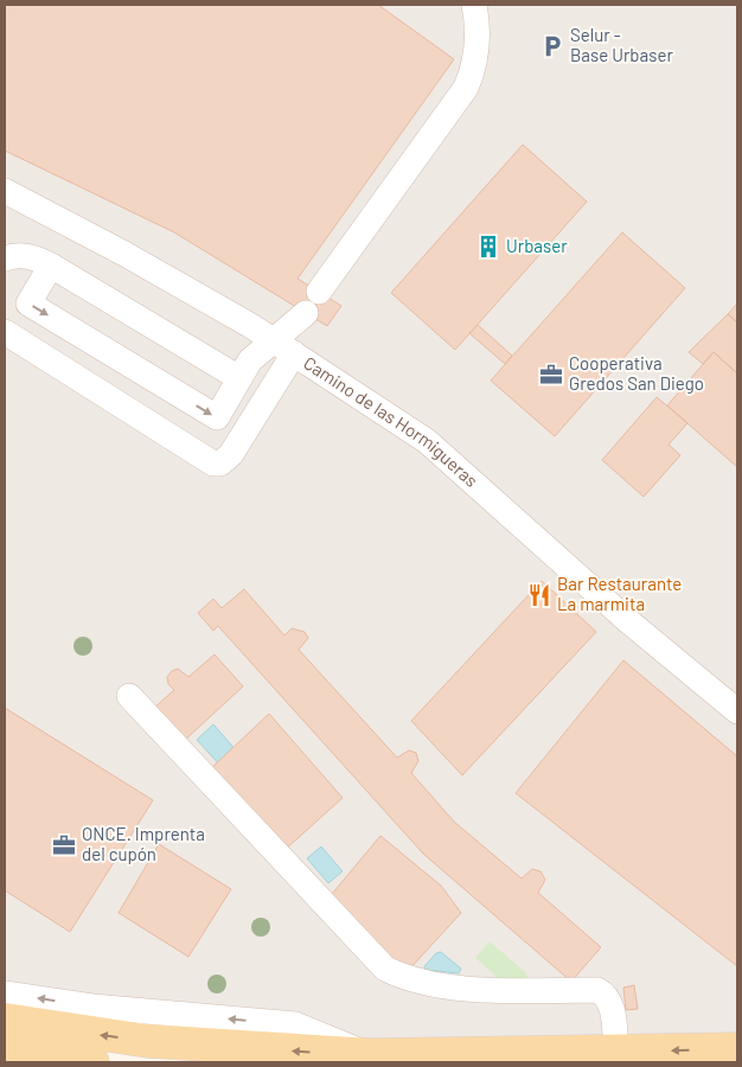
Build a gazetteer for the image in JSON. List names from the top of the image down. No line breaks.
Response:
{"streets":{"street":["Camino de las Hormigueras"]},"places":{"parking":["Selur - Base Urbaser"],"building":["Urbaser"],"office":["Cooperativa Gredos San Diego","ONCE. Imprenta del cupón"],"restaurant":["Bar Restaurante La marmita"]}}
